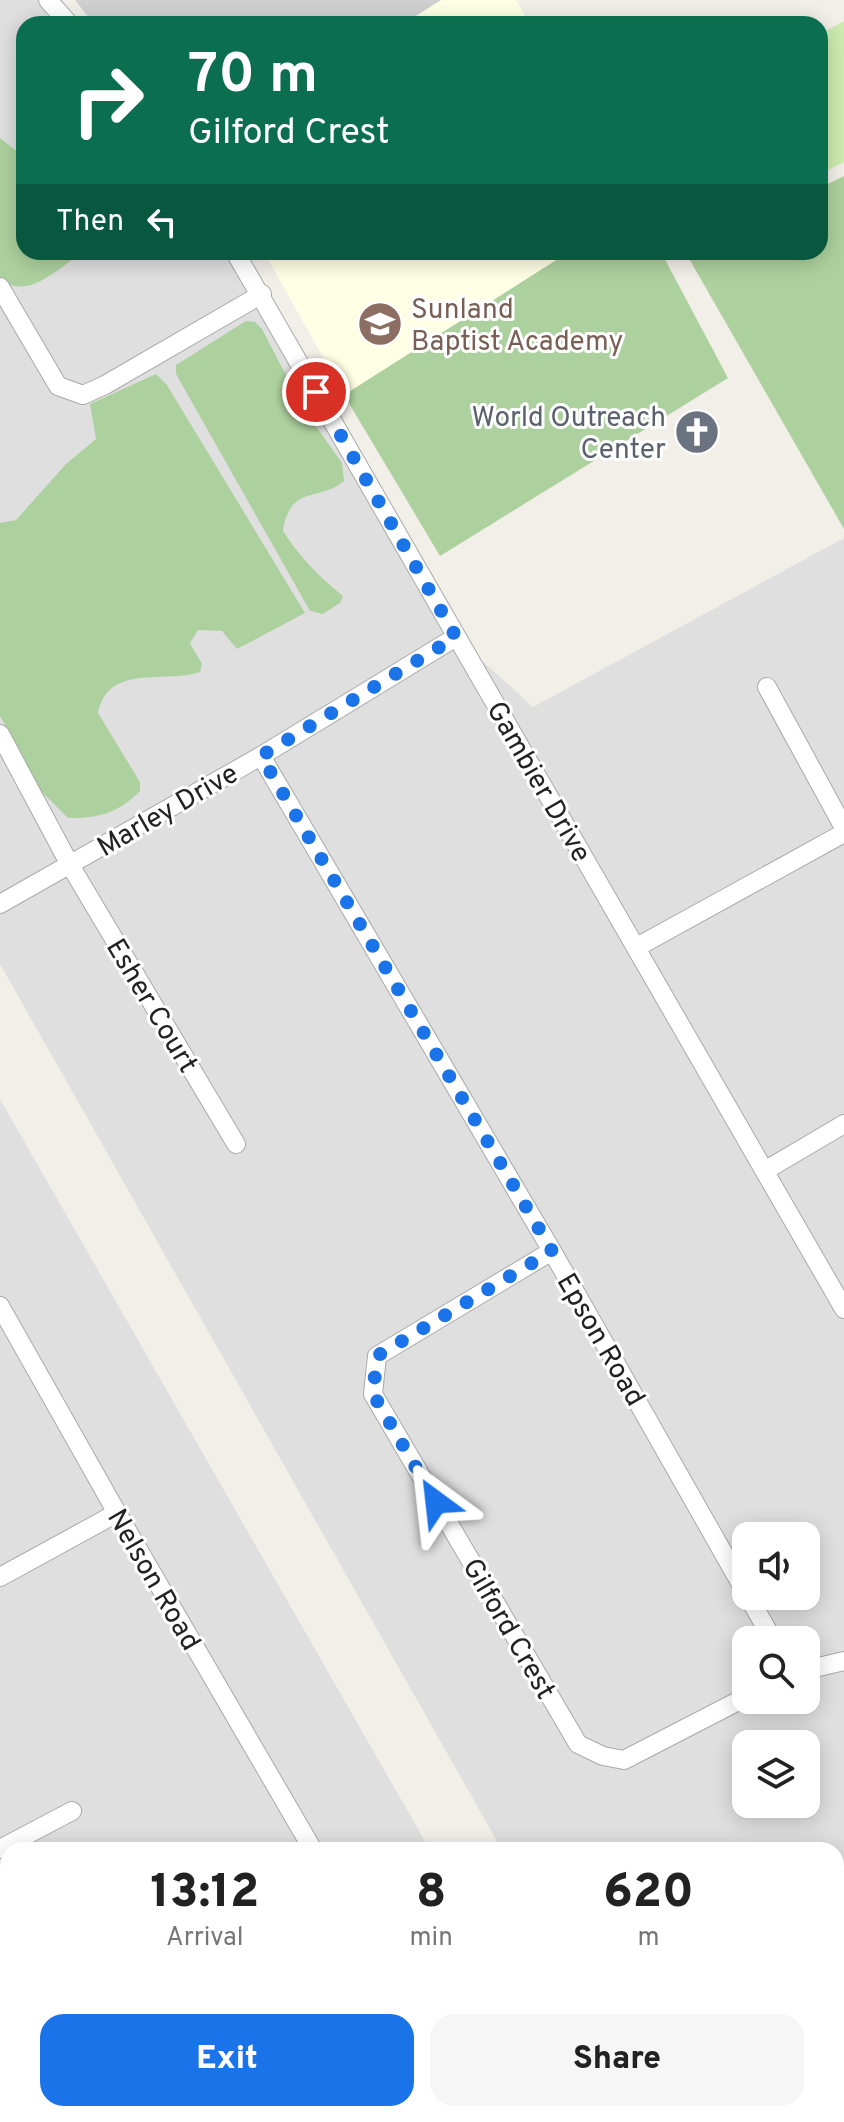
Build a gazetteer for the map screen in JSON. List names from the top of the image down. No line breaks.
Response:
{"streets":{"street":["Gambier Drive","Marley Drive","Esher Court","Epson Road","Nelson Road","Gilford Crest"]},"crossings":[["Gambier Drive","Marley Drive"],["Marley Drive","Esher Court"],["Marley Drive","Epson Road"],["Epson Road","Gilford Crest"]],"places":{"school or university":["Sunland Baptist Academy"],"church":["World Outreach Center"]},"page":{"turn":["70 m","Gilford Crest"],"then":"Then","eta":["13:12","Arrival","8","min","620","m"],"buttons":["Exit","Share"]}}
